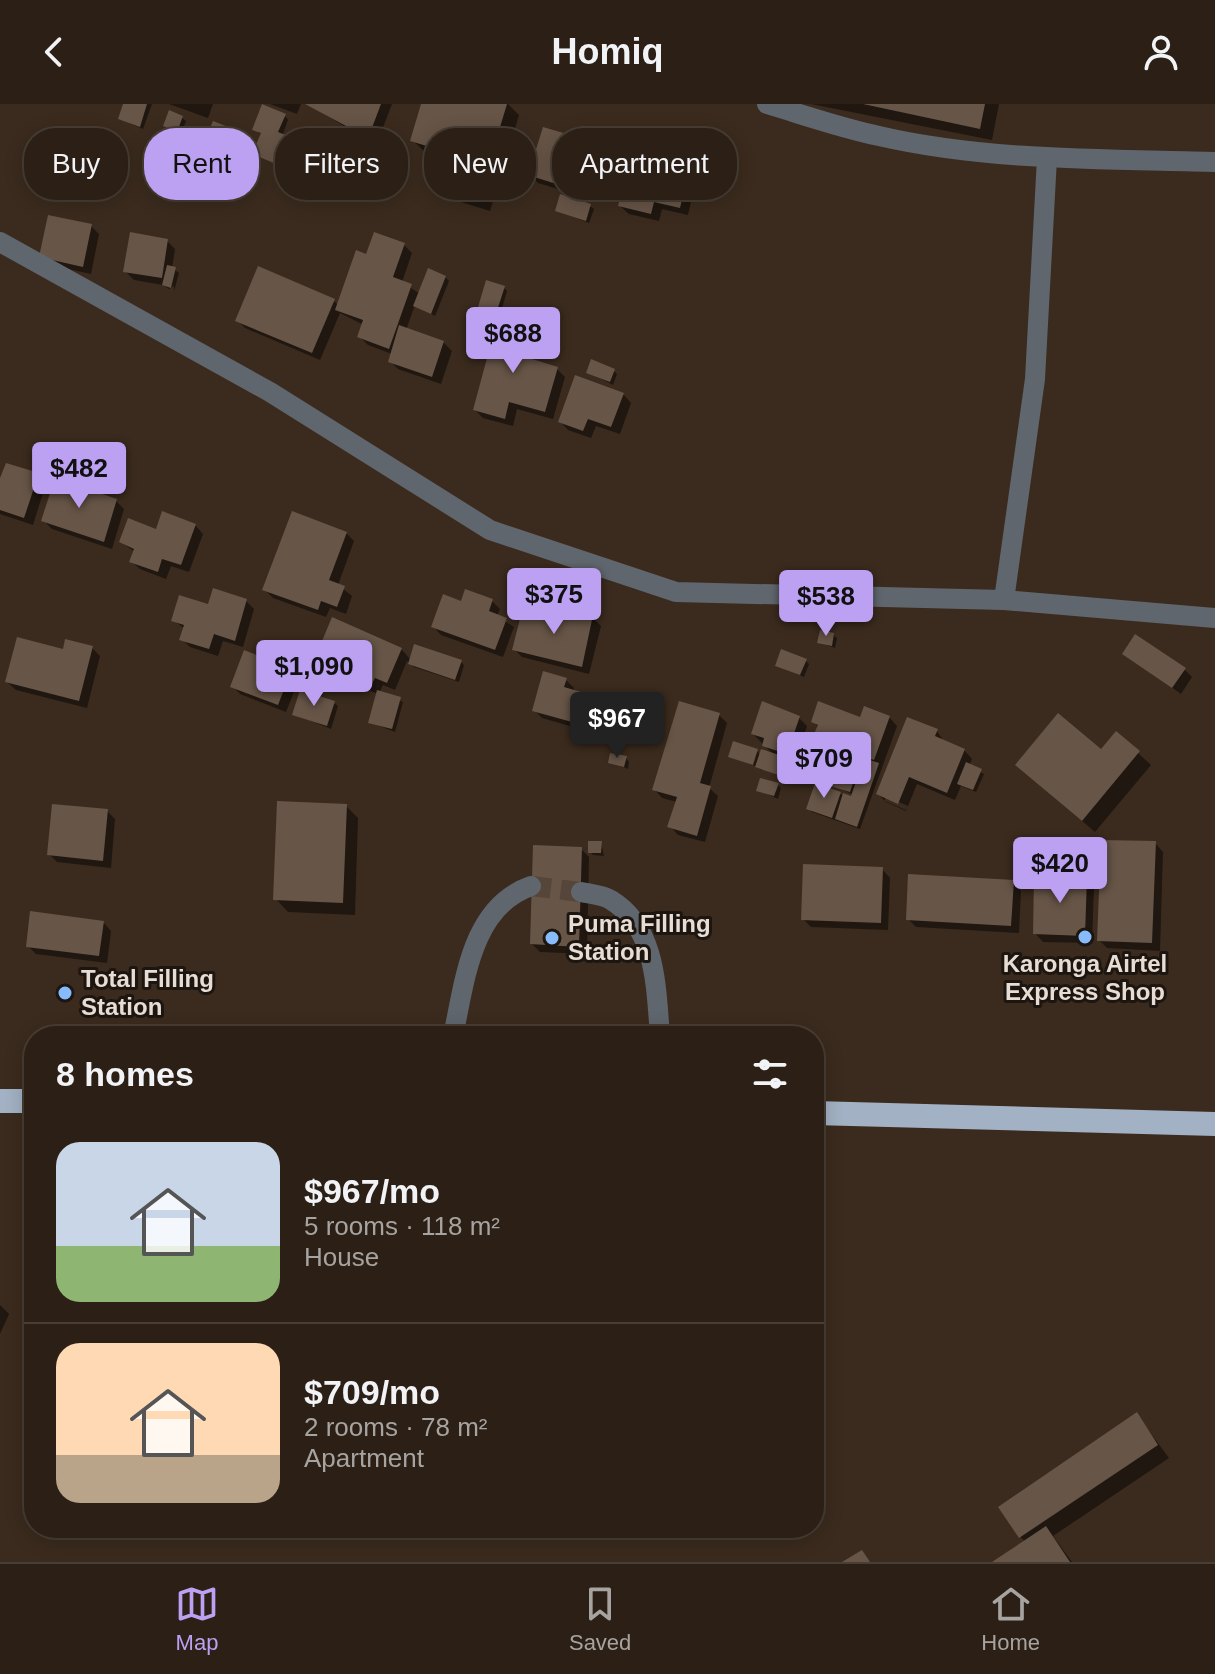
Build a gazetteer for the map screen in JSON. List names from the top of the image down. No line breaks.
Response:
{"places":["Karonga Airtel Express Shop","Puma Filling Station","Total Filling Station"],"page":{"header":"Homiq","chip":["Buy","Rent","Filters","New","Apartment"],"price":["$688","$482","$375","$538","$1,090","$967","$709","$420"],"heading":"8 homes","list":[{"name":"$967/mo","note":"5 rooms · 118 m² · House"},{"name":"$709/mo","note":"2 rooms · 78 m² · Apartment"}],"tabs":["Map","Saved","Home"]}}
